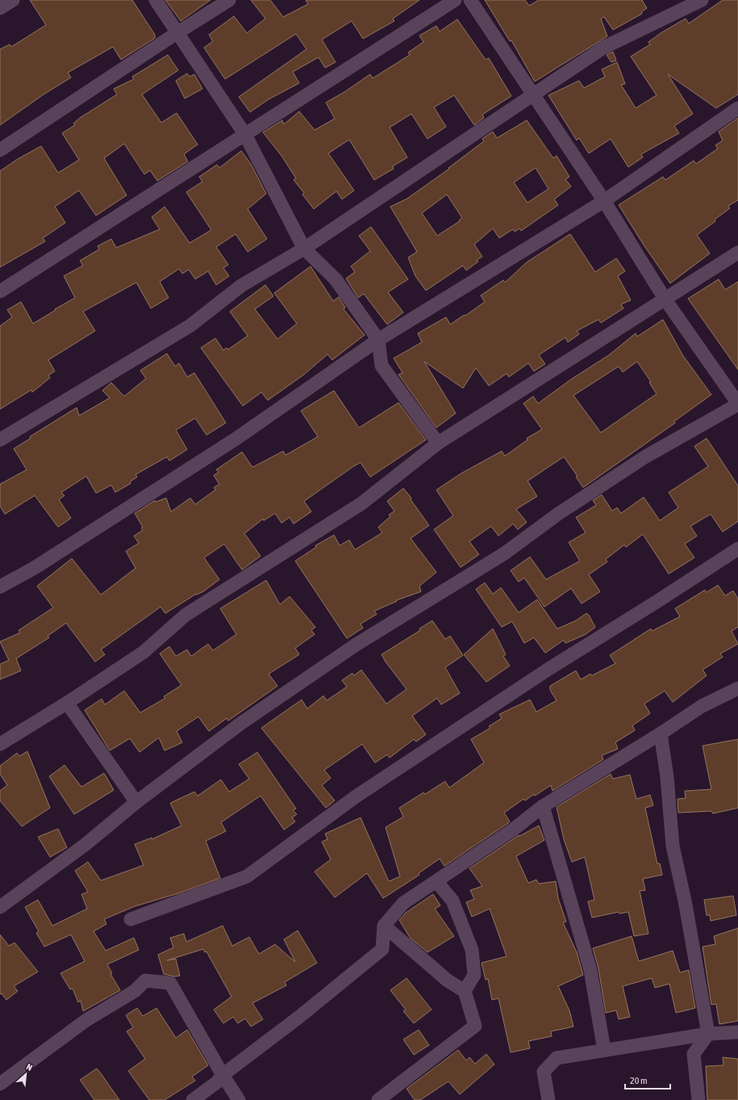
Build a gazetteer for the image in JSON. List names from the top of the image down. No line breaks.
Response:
{"scale_bar":"20 m","north":"top right"}
